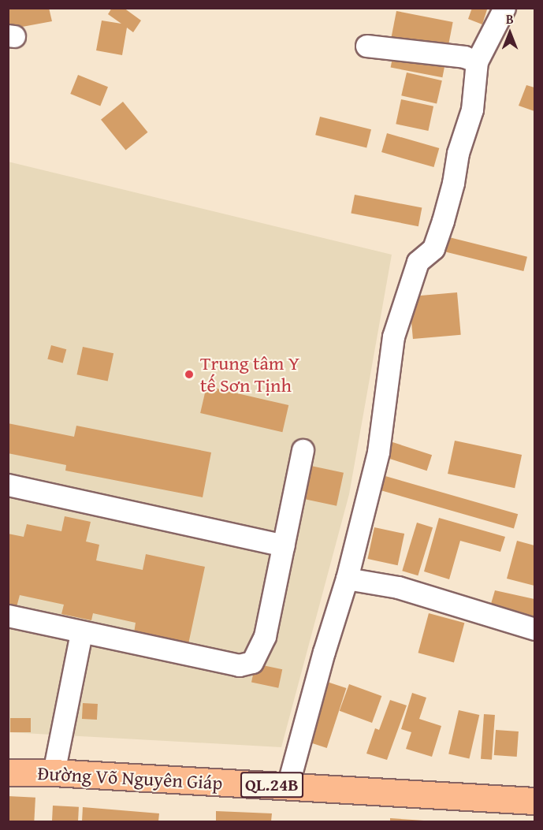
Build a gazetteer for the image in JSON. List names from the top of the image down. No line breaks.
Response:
{"streets":{"main road":["Đường Võ Nguyên Giáp","QL.24B"]},"places":["Trung tâm Y tế Sơn Tịnh"],"north":"top"}
